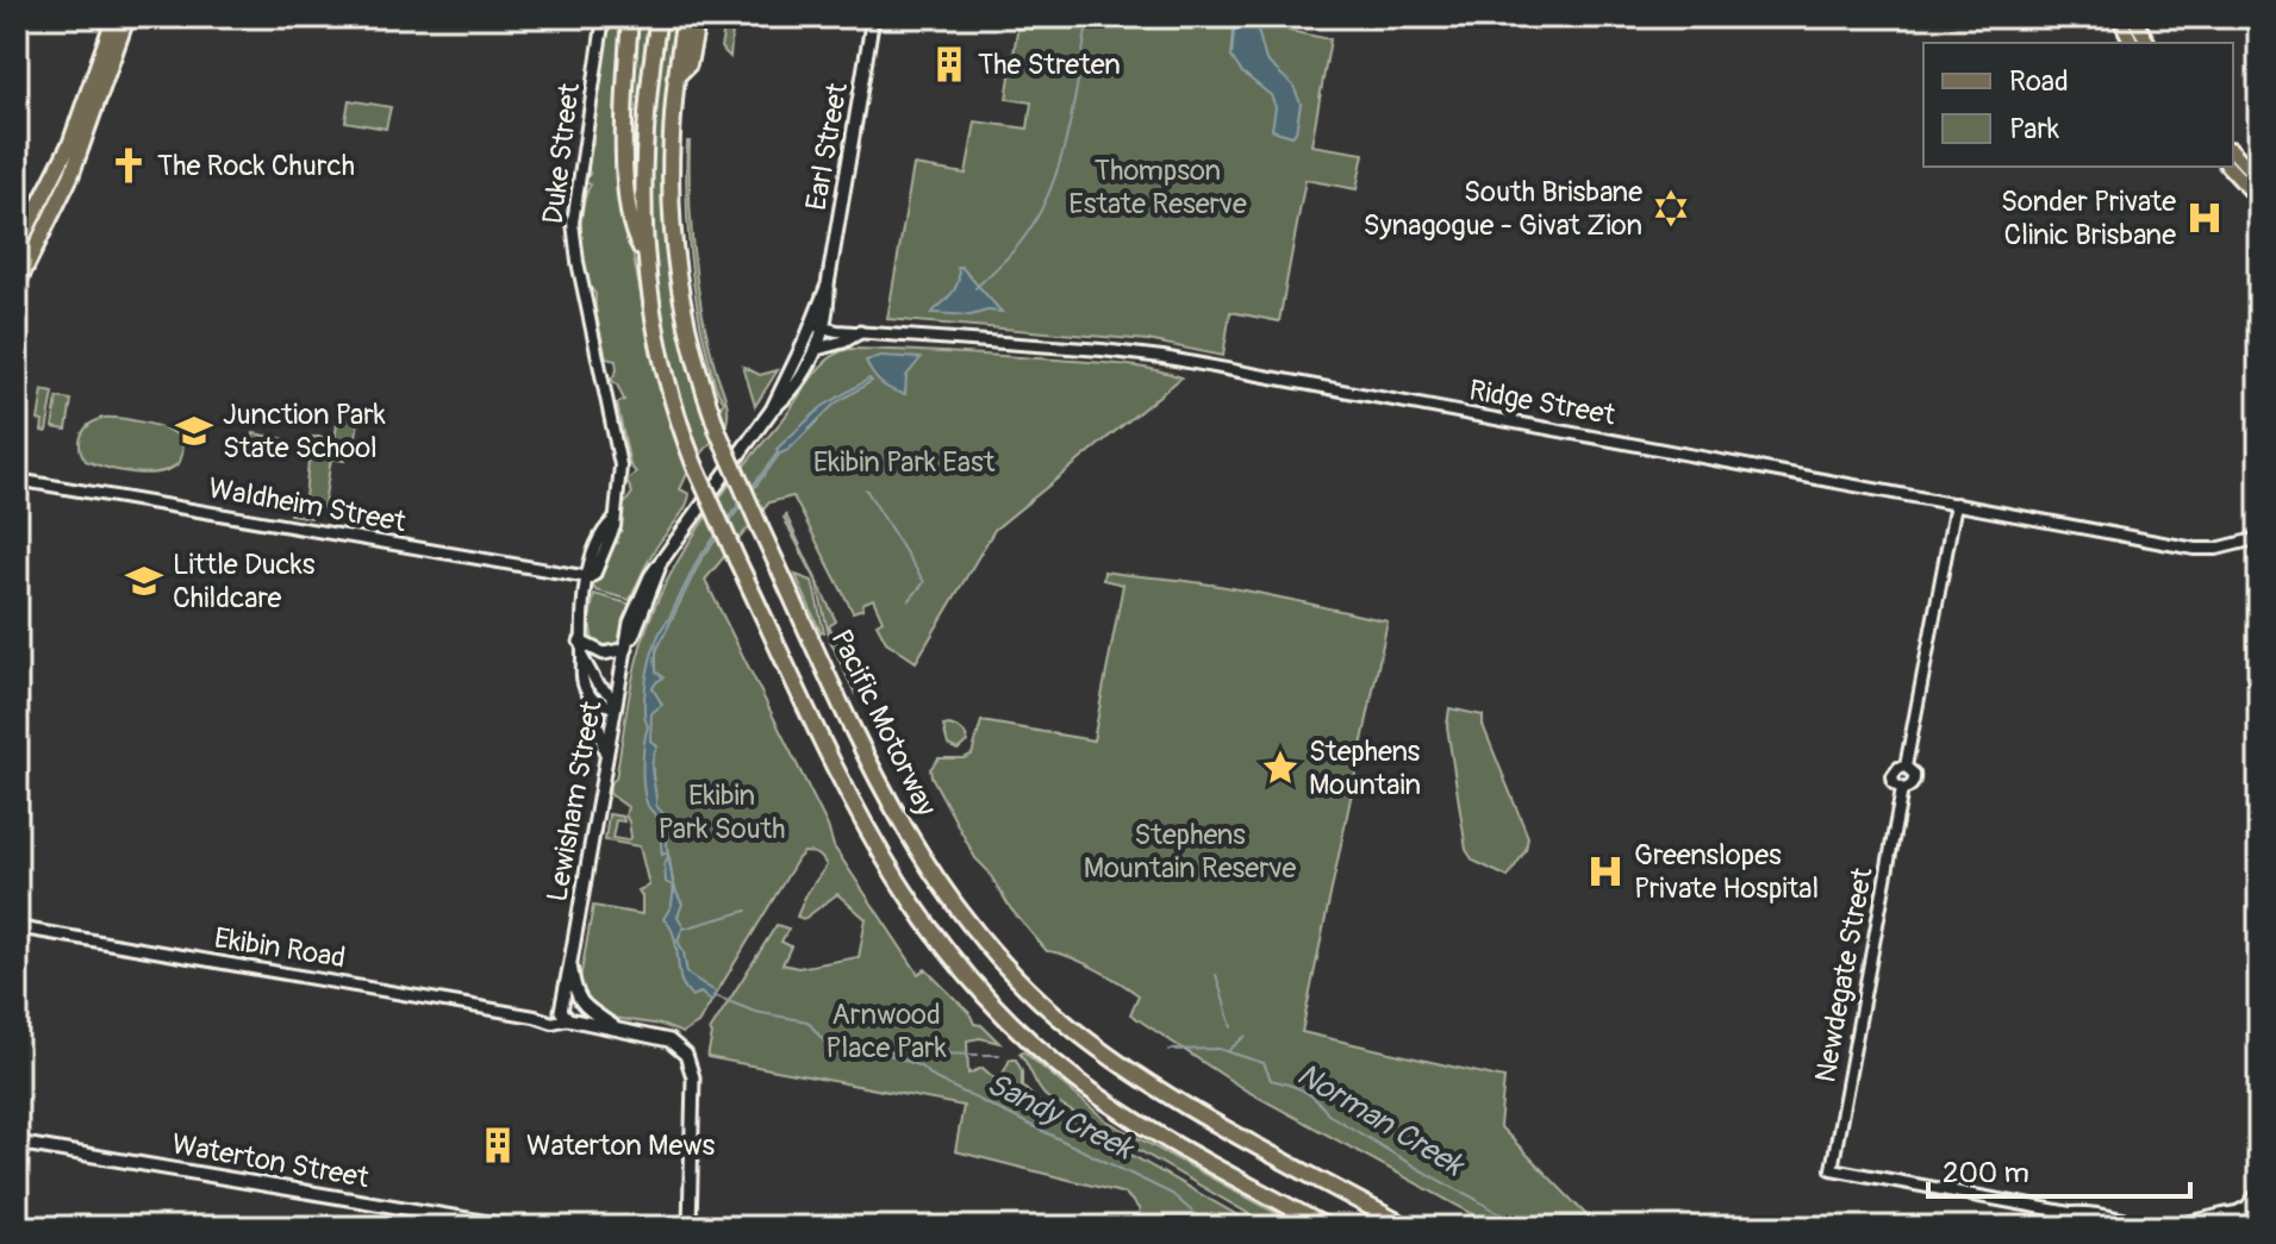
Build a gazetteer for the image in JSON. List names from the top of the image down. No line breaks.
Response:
{"streets":{"highway":["Pacific Motorway"],"main road":["Earl Street","Lewisham Street","Waterton Street"],"street":["Duke Street","Ridge Street","Waldheim Street","Ekibin Road","Newdegate Street"]},"crossings":[["Earl Street","Ridge Street"],["Earl Street","Lewisham Street"],["Duke Street","Waldheim Street"],["Lewisham Street","Ekibin Road"]],"water":["Sandy Creek","Norman Creek"],"parks":["Thompson Estate Reserve","Ekibin Park East","Ekibin Park South","Stephens Mountain Reserve","Arnwood Place Park"],"places":{"building":["The Streten","Waterton Mews"],"church":["The Rock Church"],"synagogue":["South Brisbane Synagogue - Givat Zion"],"hospital":["Sonder Private Clinic Brisbane","Greenslopes Private Hospital"],"school or university":["Junction Park State School","Little Ducks Childcare"],"place":["Stephens Mountain"]},"legend":["Road","Park"],"scale_bar":"200 m"}
